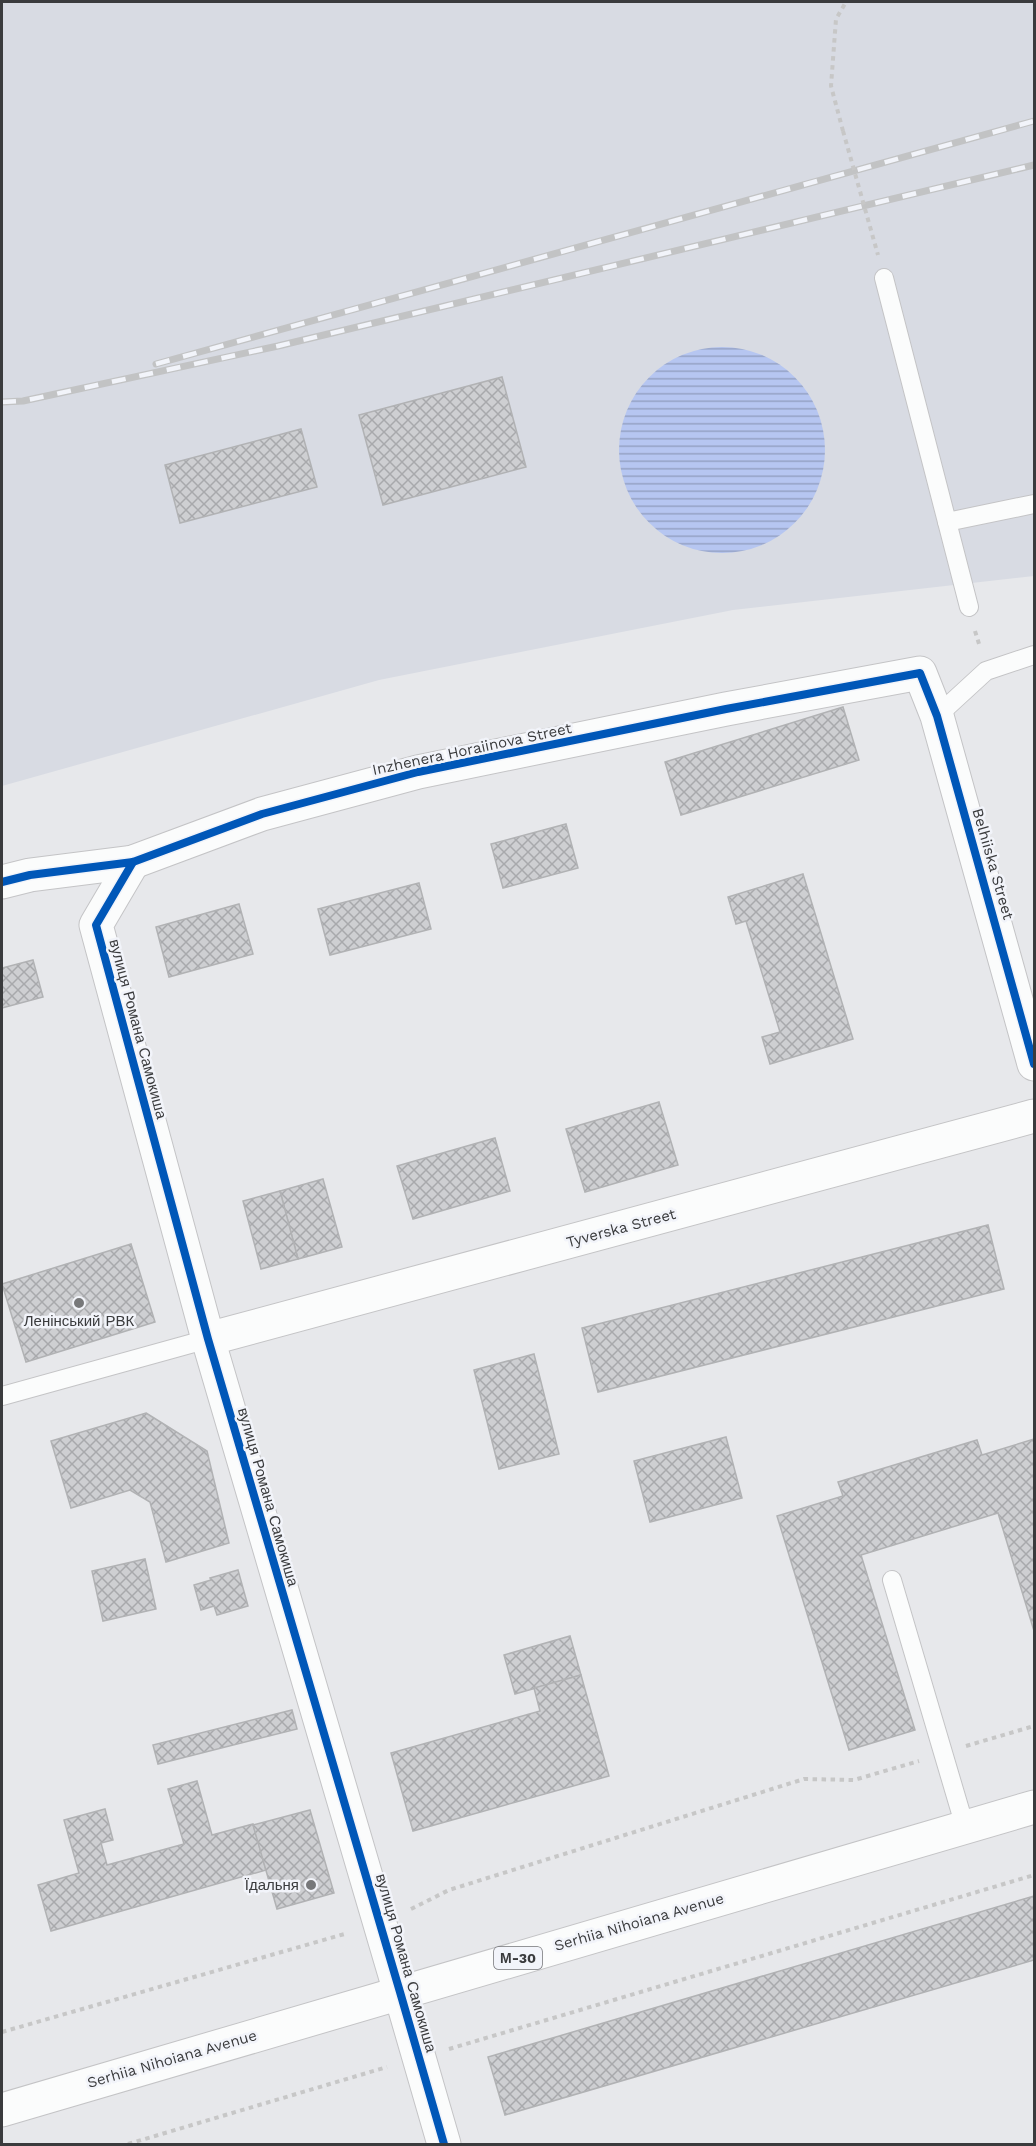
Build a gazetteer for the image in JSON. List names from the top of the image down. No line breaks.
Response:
{"streets":{"main road":["Inzhenera Horaiinova Street","Belhiiska Street","вулиця Романа Самокиша","Tyverska Street","Serhiia Nihoiana Avenue","М-30"]},"crossings":[["Inzhenera Horaiinova Street","Belhiiska Street"],["Inzhenera Horaiinova Street","вулиця Романа Самокиша"],["вулиця Романа Самокиша","Tyverska Street"],["вулиця Романа Самокиша","Serhiia Nihoiana Avenue"]],"places":["Ленінський РВК","Їдальня"]}
